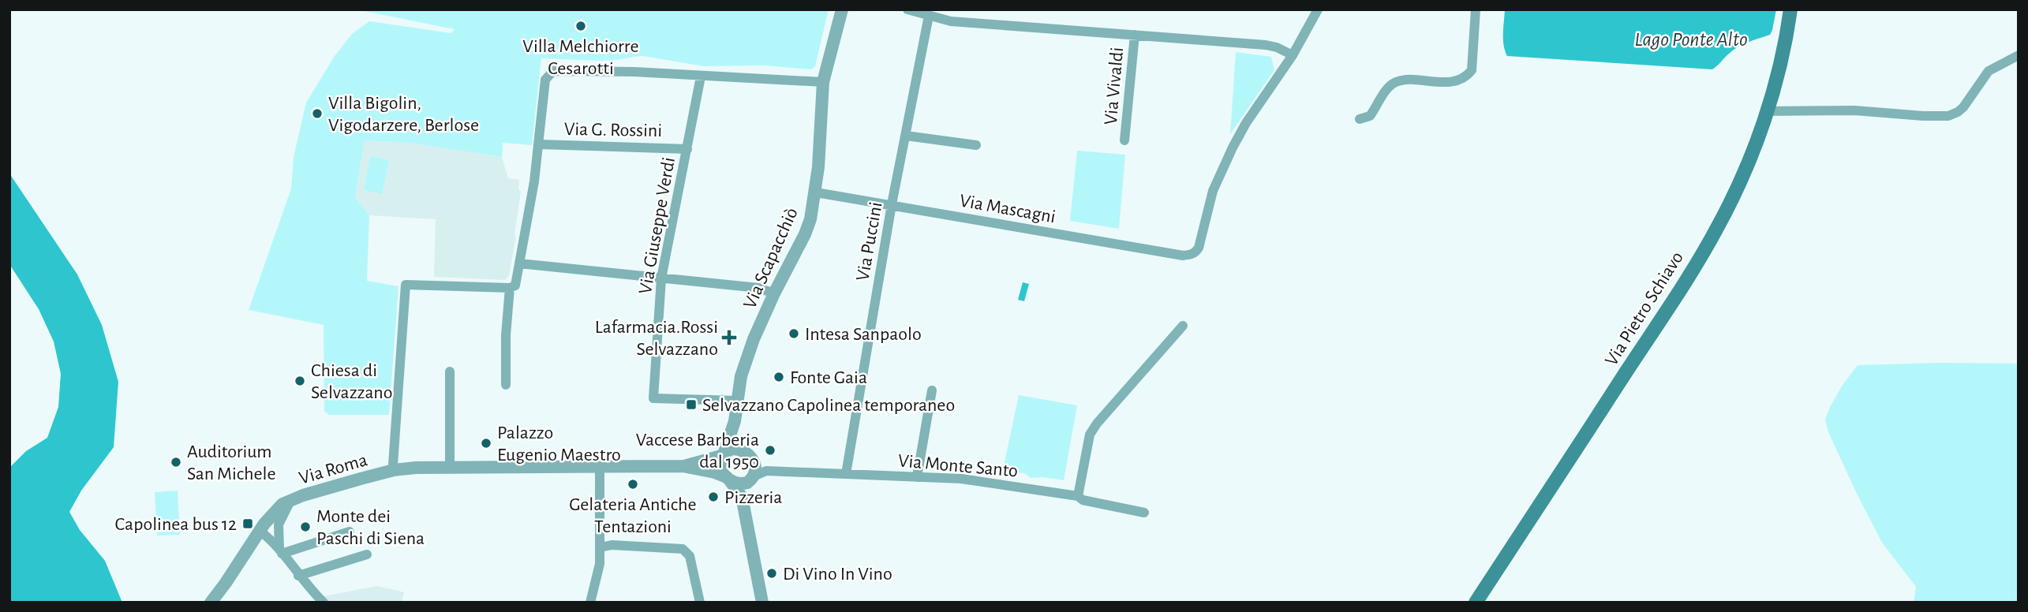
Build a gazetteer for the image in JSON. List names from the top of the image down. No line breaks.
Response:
{"streets":{"main road":["Via Pietro Schiavo"],"street":["Via Vivaldi","Via G. Rossini","Via Mascagni","Via Giuseppe Verdi","Via Puccini","Via Scapacchiò","Via Monte Santo","Via Roma"]},"crossings":[["Via Vivaldi","Via Mascagni"],["Via Vivaldi","Via Puccini"],["Via G. Rossini","Via Giuseppe Verdi"],["Via Mascagni","Via Puccini"],["Via Mascagni","Via Scapacchiò"],["Via Giuseppe Verdi","Via Scapacchiò"],["Via Puccini","Via Monte Santo"],["Via Scapacchiò","Via Monte Santo"],["Via Scapacchiò","Via Roma"],["Via Monte Santo","Via Roma"]],"water":["Lago Ponte Alto"],"places":{"other":["Villa Melchiorre Cesarotti","Villa Bigolin, Vigodarzere, Berlose","Intesa Sanpaolo","Fonte Gaia","Chiesa di Selvazzano","Palazzo Eugenio Maestro","Vaccese Barberia dal 1950","Auditorium San Michele","Gelateria Antiche Tentazioni","Pizzeria","Monte dei Paschi di Siena","Di Vino In Vino"],"health":["Lafarmacia.Rossi Selvazzano"],"transit":["Selvazzano Capolinea temporaneo","Capolinea bus 12"]}}
